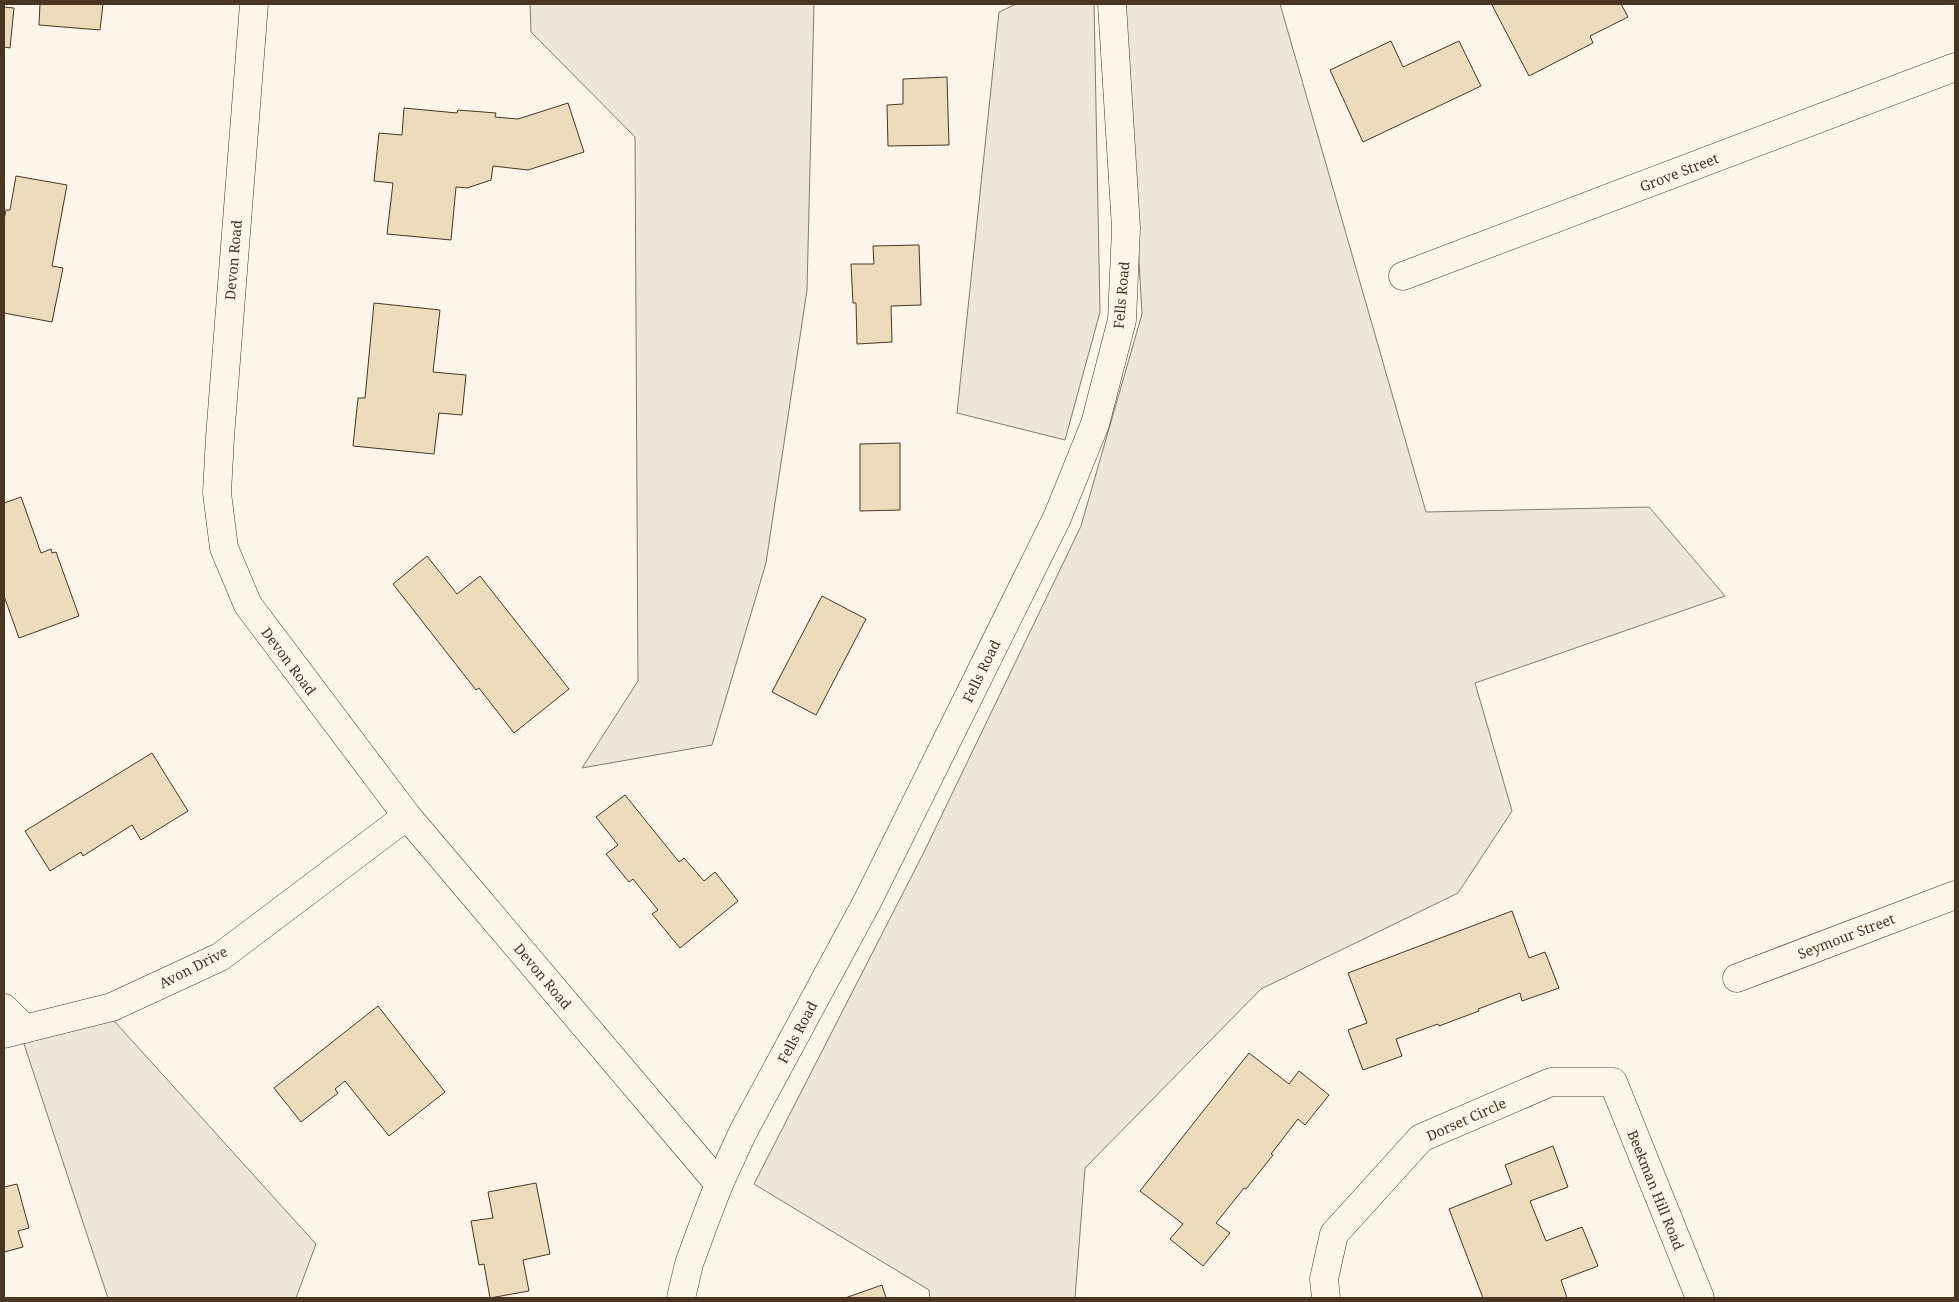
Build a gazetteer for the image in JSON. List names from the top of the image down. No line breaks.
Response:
{"streets":{"street":["Grove Street","Devon Road","Fells Road","Seymour Street","Avon Drive","Dorset Circle","Beekman Hill Road"]},"crossings":[["Devon Road","Fells Road"],["Devon Road","Avon Drive"],["Dorset Circle","Beekman Hill Road"]]}
